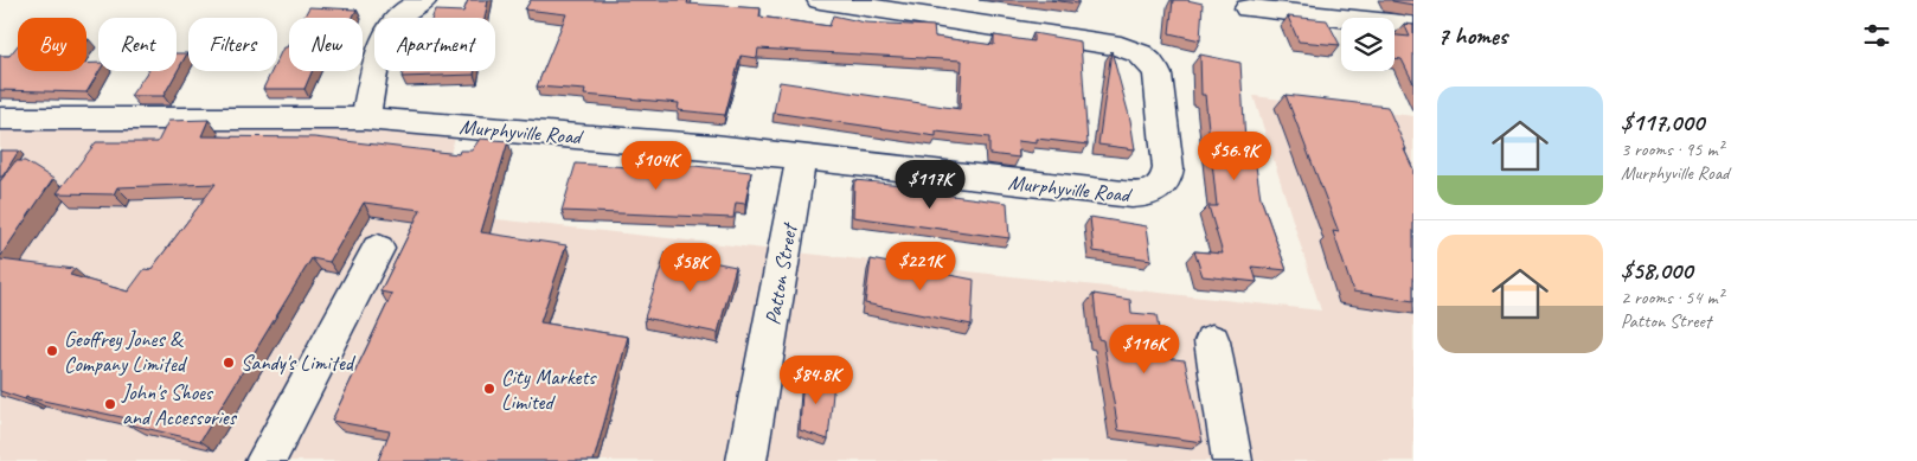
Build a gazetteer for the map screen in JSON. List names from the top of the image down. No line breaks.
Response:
{"streets":{"street":["Murphyville Road","Patton Street"]},"crossings":[["Murphyville Road","Patton Street"]],"places":["Geoffrey Jones & Company Limited","Sandy's Limited","City Markets Limited","John's Shoes and Accessories"],"page":{"heading":"7 homes","chip":["Buy","Rent","Filters","New","Apartment"],"list":[{"name":"$117,000","note":"3 rooms · 95 m² · Murphyville Road"},{"name":"$58,000","note":"2 rooms · 54 m² · Patton Street"}],"price":["$56.9K","$104K","$117K","$221K","$58K","$116K","$84.8K"]}}
